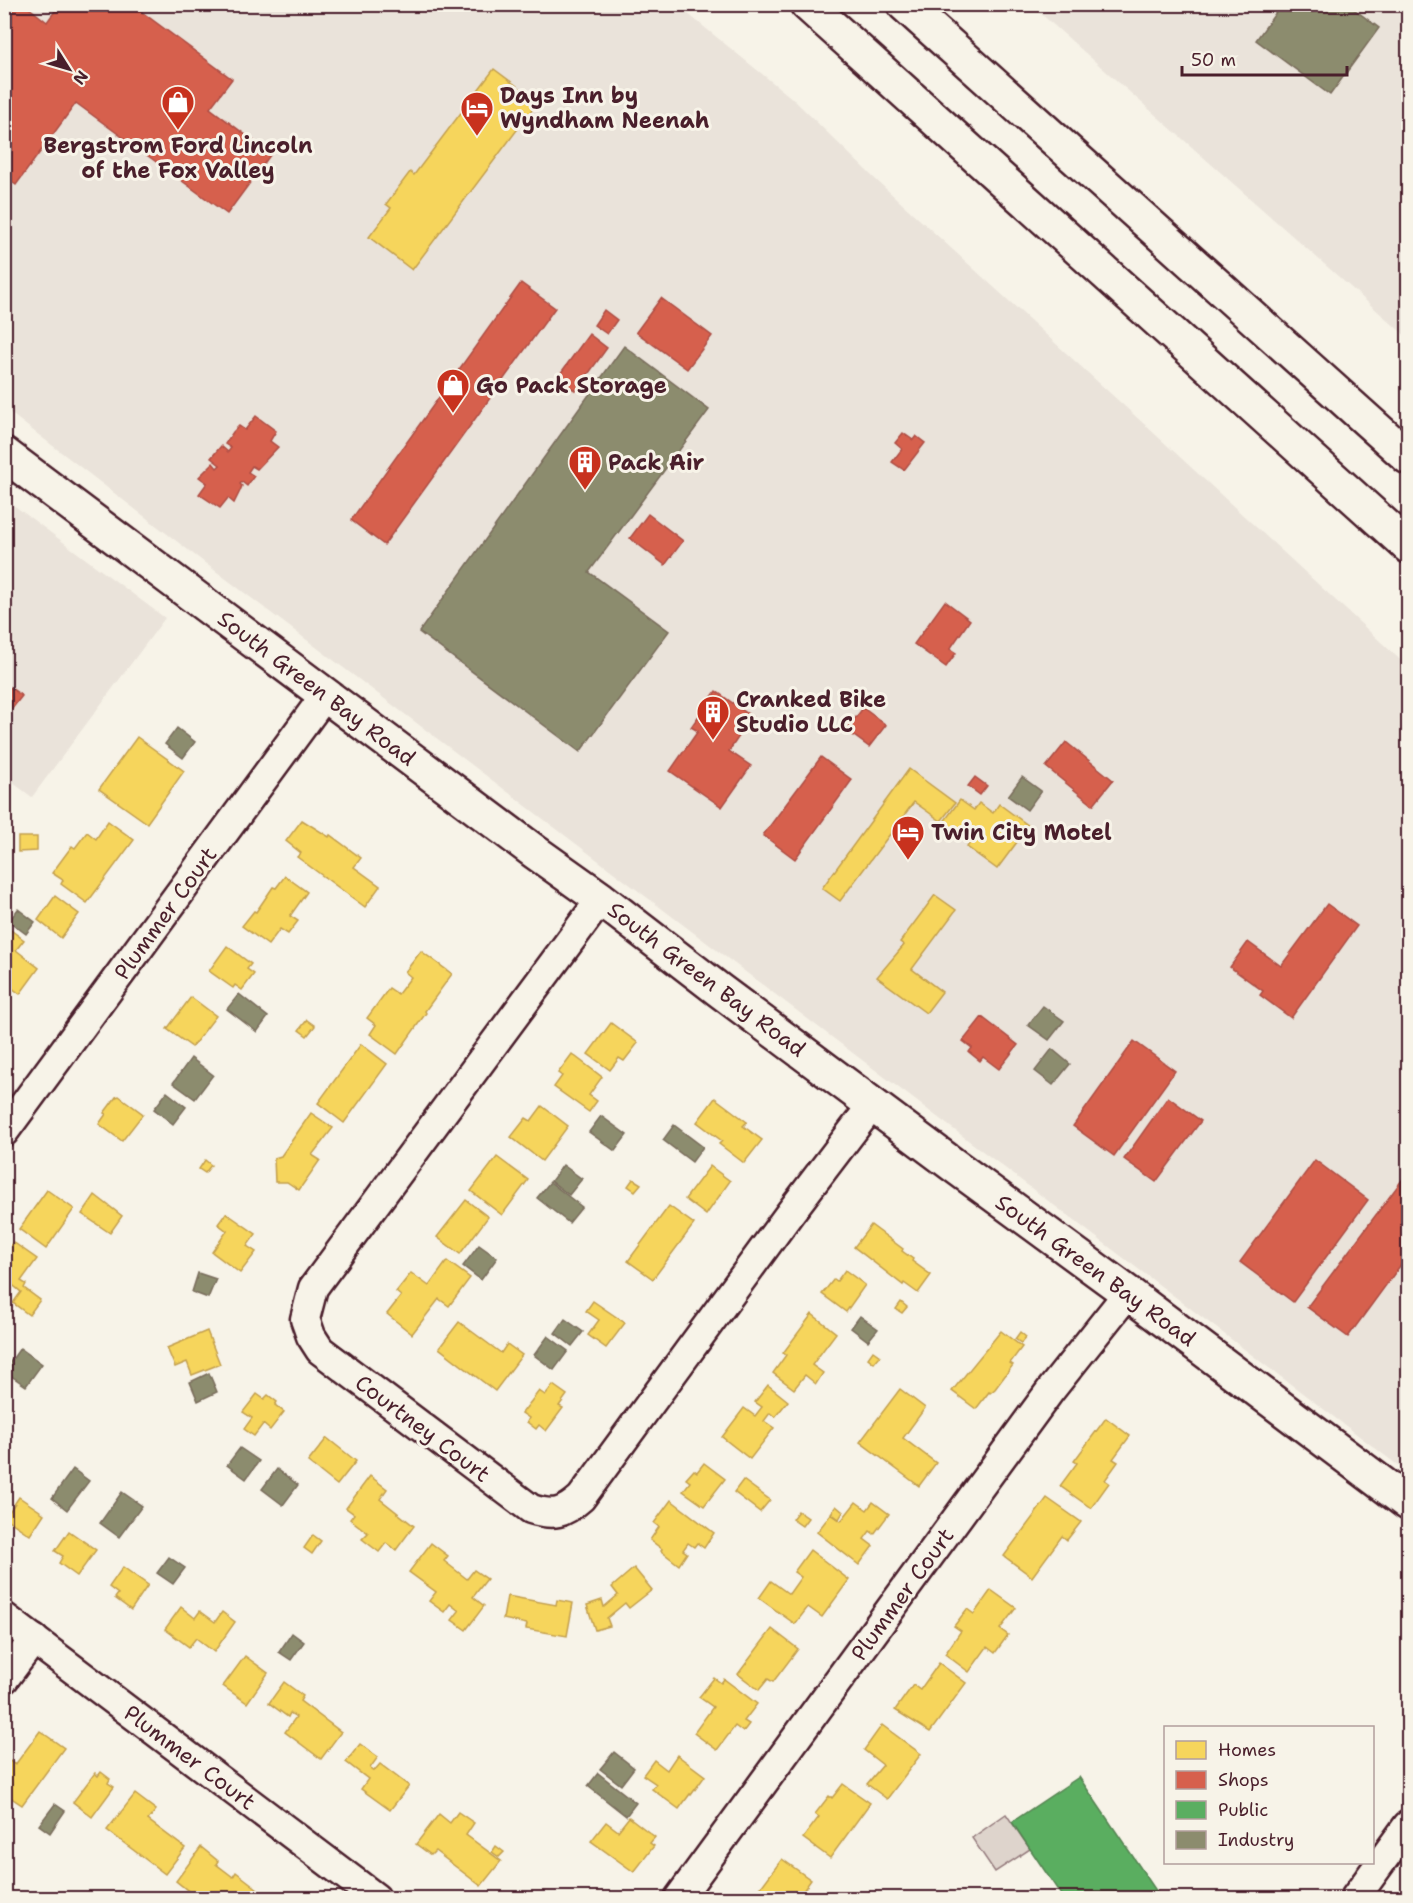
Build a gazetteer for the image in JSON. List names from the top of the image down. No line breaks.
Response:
{"streets":{"main road":["South Green Bay Road"],"street":["Plummer Court","Courtney Court"]},"crossings":[["South Green Bay Road","Plummer Court"],["South Green Bay Road","Courtney Court"]],"places":{"shop":["Bergstrom Ford Lincoln of the Fox Valley","Go Pack Storage"],"hotel":["Days Inn by Wyndham Neenah","Twin City Motel"],"building":["Pack Air","Cranked Bike Studio LLC"]},"legend":["Homes","Shops","Public","Industry"],"scale_bar":"50 m","north":"bottom right"}
